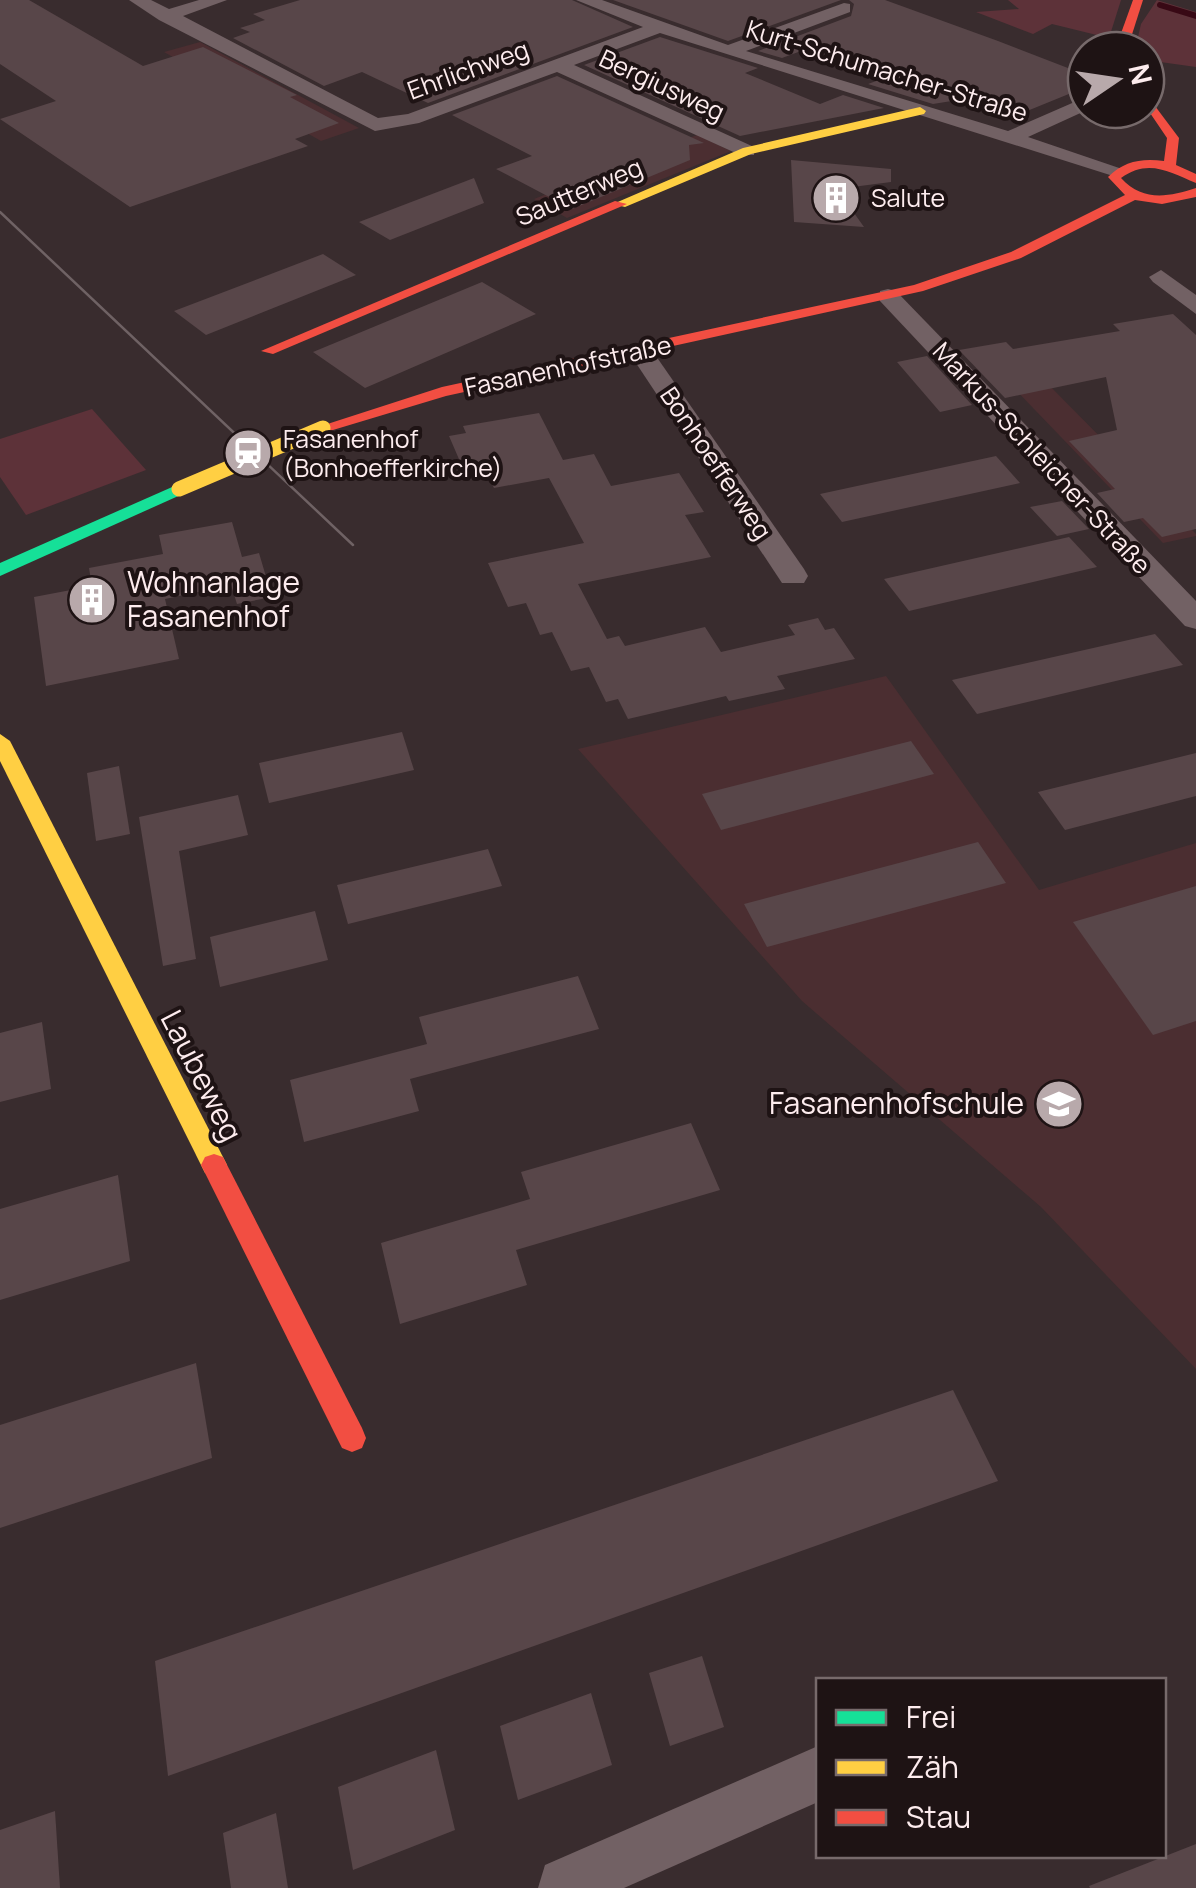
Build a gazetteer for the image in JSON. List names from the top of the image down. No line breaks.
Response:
{"streets":{"street":["Ehrlichweg","Kurt-Schumacher-Straße","Bergiusweg","Sautterweg","Fasanenhofstraße","Markus-Schleicher-Straße","Bonhoefferweg","Laubeweg"]},"crossings":[["Ehrlichweg","Kurt-Schumacher-Straße"],["Ehrlichweg","Bergiusweg"],["Kurt-Schumacher-Straße","Sautterweg"],["Bergiusweg","Sautterweg"],["Fasanenhofstraße","Markus-Schleicher-Straße"],["Fasanenhofstraße","Bonhoefferweg"]],"places":{"building":["Salute","Wohnanlage Fasanenhof"],"station":["Fasanenhof (Bonhoefferkirche)"],"school or university":["Fasanenhofschule"]},"legend":["Frei","Zäh","Stau"],"north":"right"}
